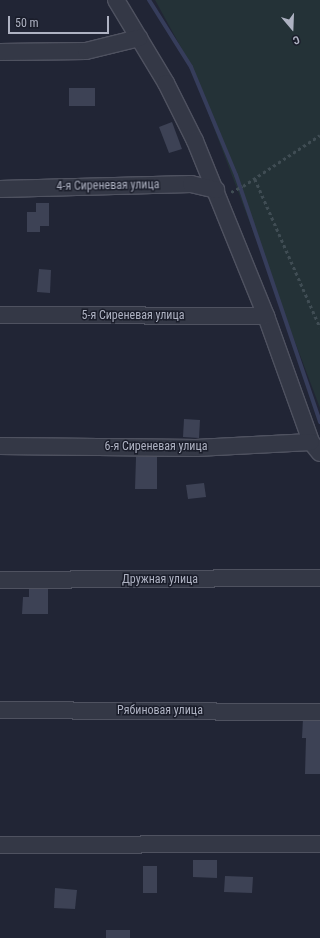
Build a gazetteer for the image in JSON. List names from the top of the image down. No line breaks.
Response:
{"streets":{"street":["4-я Сиреневая улица","5-я Сиреневая улица","6-я Сиреневая улица","Дружная улица","Рябиновая улица"]},"scale_bar":"50 m","north":"bottom"}
